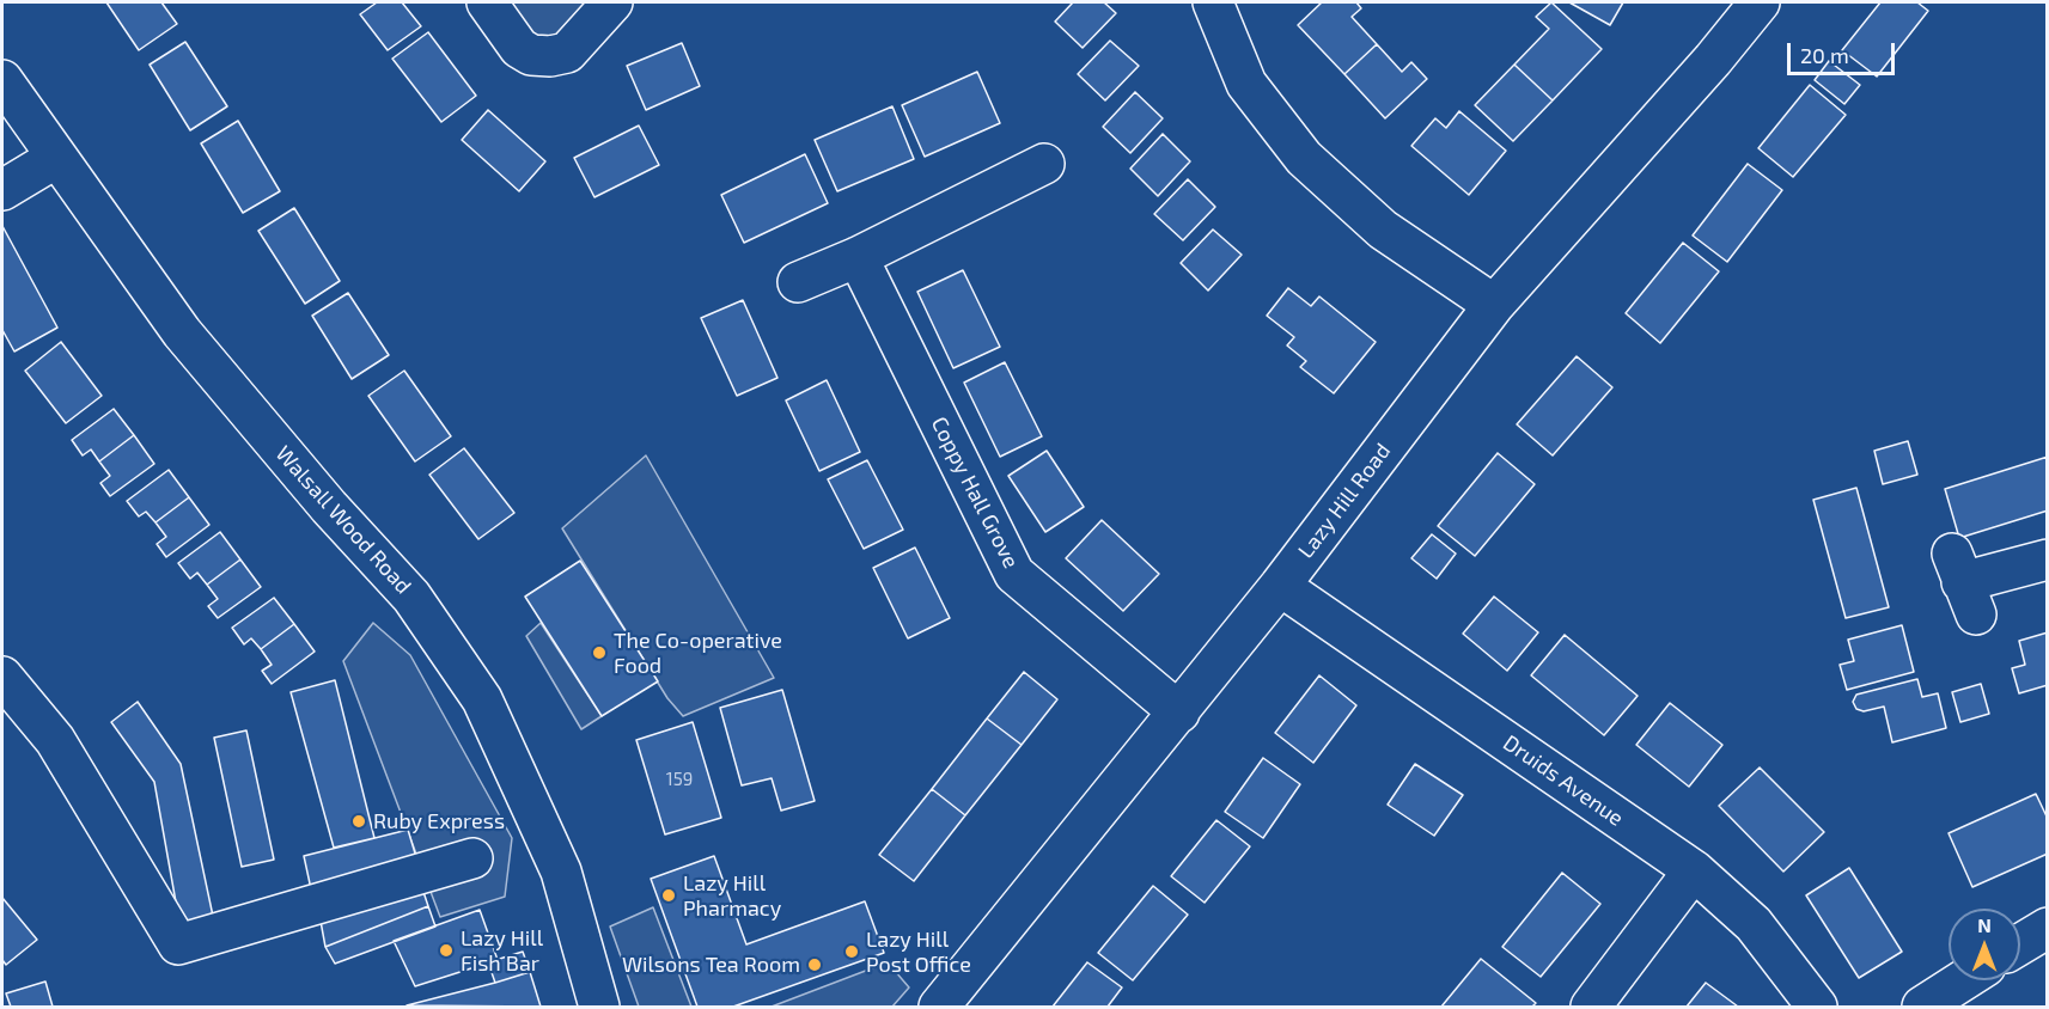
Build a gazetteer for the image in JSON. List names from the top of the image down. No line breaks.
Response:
{"streets":{"street":["Coppy Hall Grove","Lazy Hill Road","Walsall Wood Road","Druids Avenue"]},"crossings":[["Coppy Hall Grove","Lazy Hill Road"],["Lazy Hill Road","Druids Avenue"]],"places":["The Co-operative Food","Ruby Express","Lazy Hill Pharmacy","Lazy Hill Fish Bar","Lazy Hill Post Office","Wilsons Tea Room"],"house_numbers":["159"],"scale_bar":"20 m","north":"top"}
